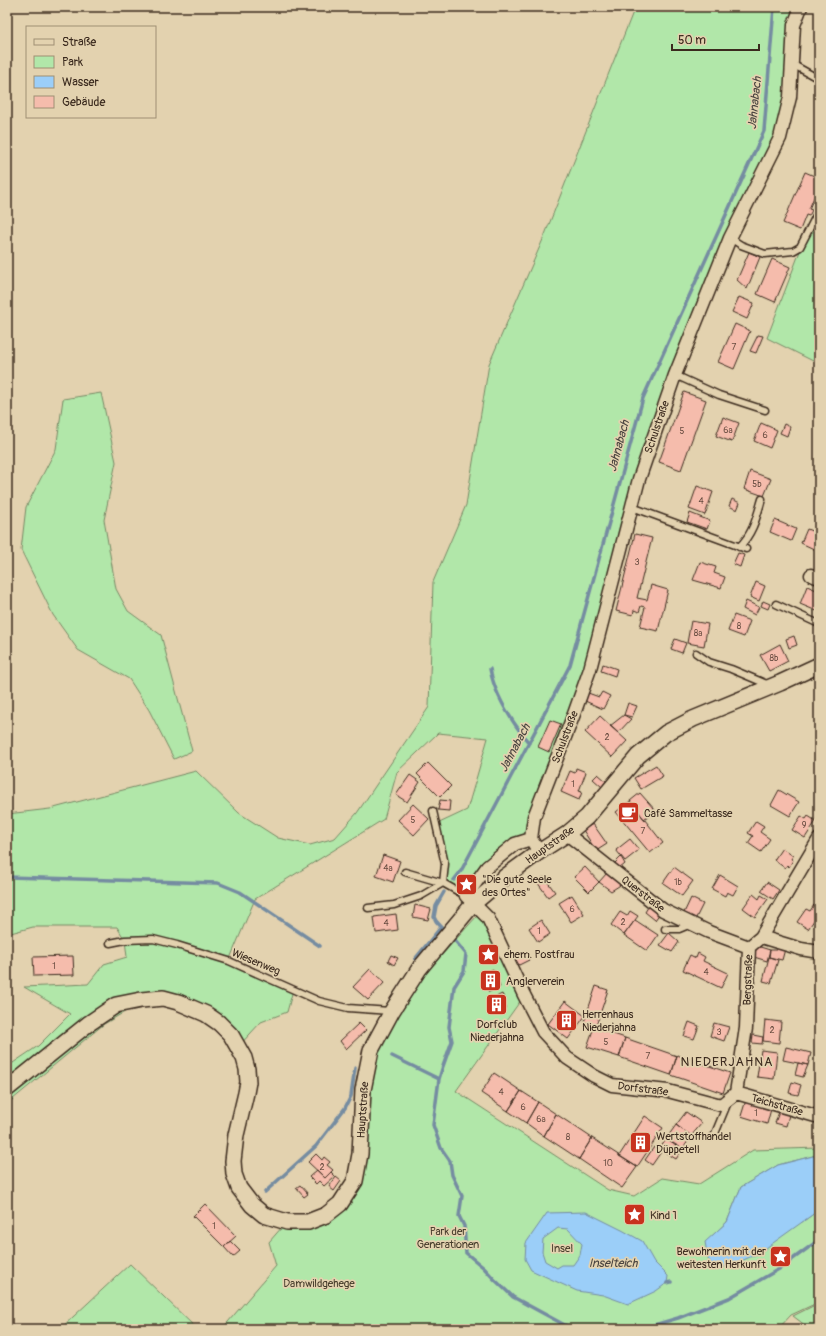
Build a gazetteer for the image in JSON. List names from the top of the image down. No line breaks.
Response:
{"streets":{"street":["Schulstraße","Hauptstraße","Querstraße","Bergstraße","Dorfstraße","Teichstraße"],"lane":["Wiesenweg"]},"crossings":[["Hauptstraße","Querstraße"],["Hauptstraße","Wiesenweg"],["Hauptstraße","Dorfstraße"],["Querstraße","Bergstraße"],["Bergstraße","Dorfstraße"],["Bergstraße","Teichstraße"],["Dorfstraße","Teichstraße"]],"districts":["NIEDERJAHNA"],"water":["Jahnabach","Inselteich"],"parks":["Park der Generationen","Insel","Damwildgehege"],"places":{"cafe":["Café Sammeltasse"],"place":["\"Die gute Seele des Ortes\"","ehem. Postfrau","Kind 1","Bewohnerin mit der weitesten Herkunft"],"building":["Anglerverein","Dorfclub Niederjahna","Herrenhaus Niederjahna","Wertstoffhandel Düppetell"]},"house_numbers":["7","6a","5","6","5b","4","3","8","8a","8b","2","1","5","9","7","4a","1b","6","2","4","1","1","4","2","3","5","7","4","6","1","6a","8","10","2","1"],"legend":["Straße","Park","Wasser","Gebäude"],"scale_bar":"50 m"}
